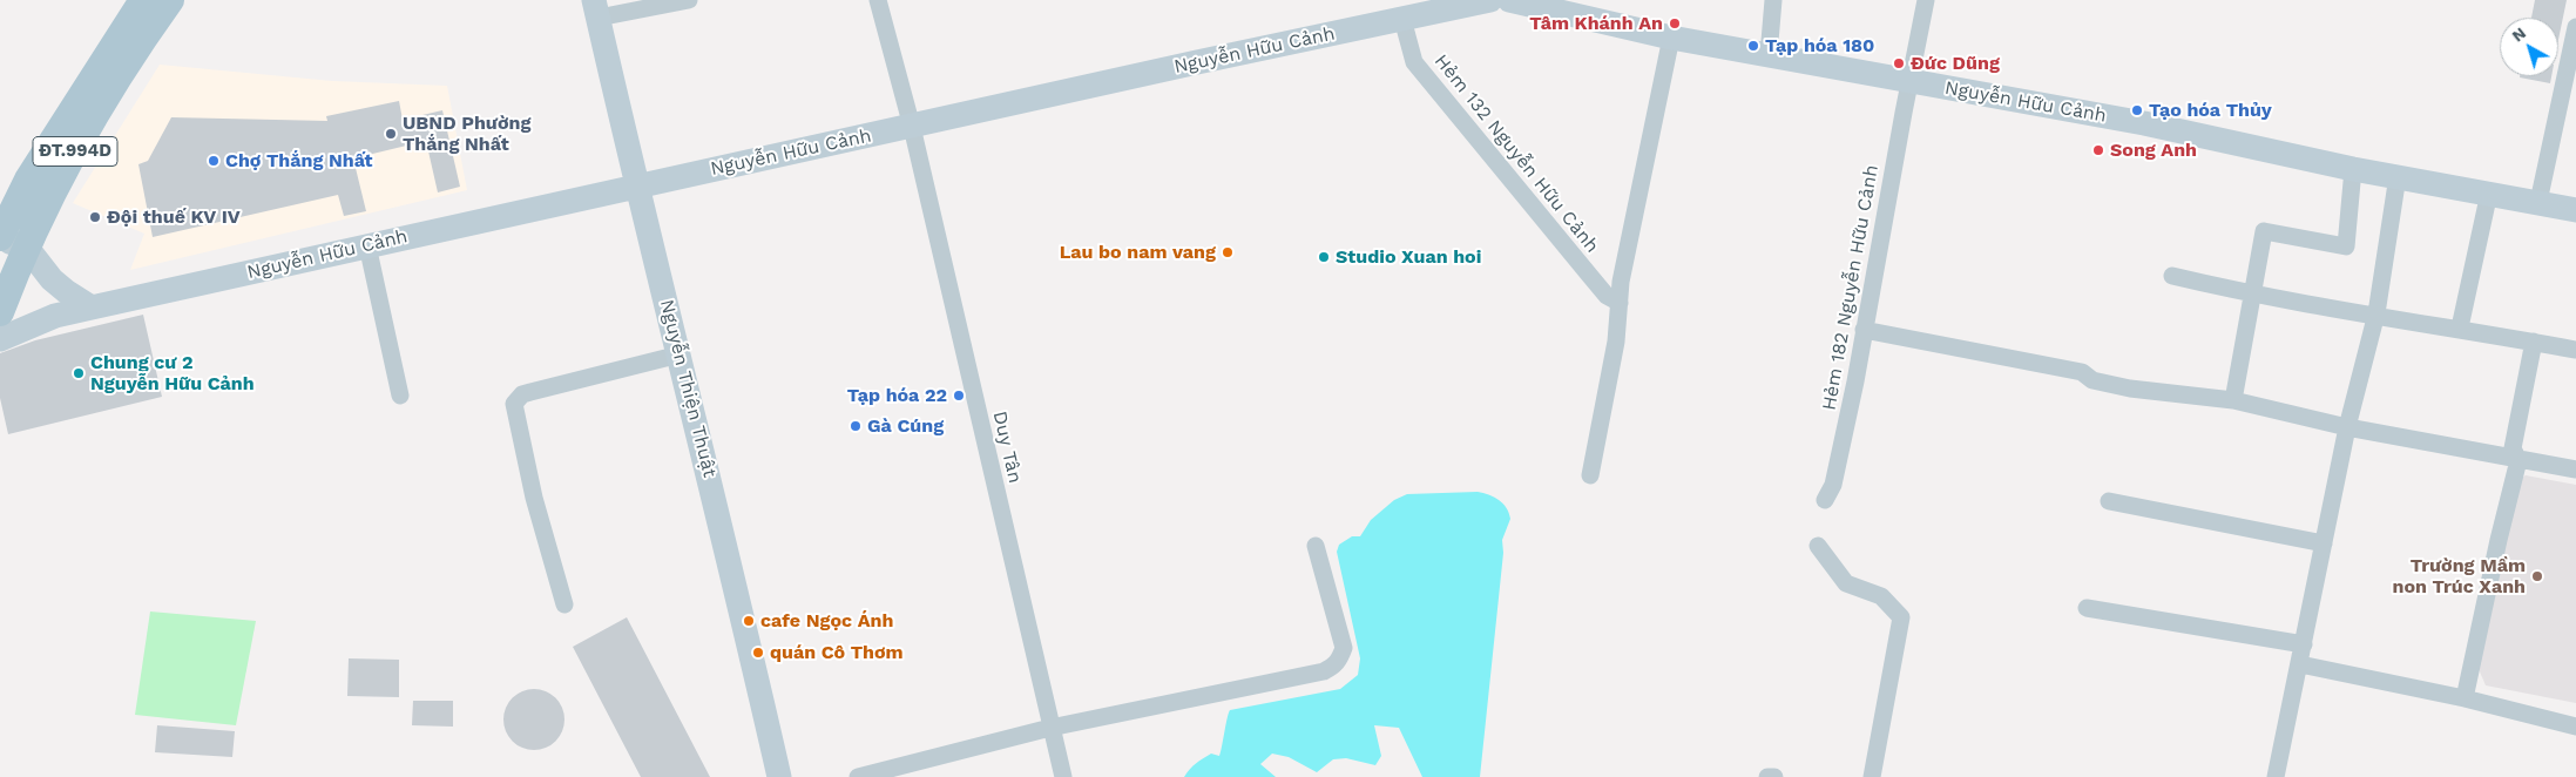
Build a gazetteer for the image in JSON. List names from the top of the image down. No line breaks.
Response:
{"streets":{"main road":["ĐT.994D"],"street":["Nguyễn Hữu Cảnh","Hẻm 132 Nguyễn Hữu Cảnh","Hẻm 182 Nguyễn Hữu Cảnh","Nguyễn Thiện Thuật","Duy Tân"]},"crossings":[["Nguyễn Hữu Cảnh","Hẻm 132 Nguyễn Hữu Cảnh"],["Nguyễn Hữu Cảnh","Hẻm 182 Nguyễn Hữu Cảnh"],["Nguyễn Hữu Cảnh","Nguyễn Thiện Thuật"],["Nguyễn Hữu Cảnh","Duy Tân"]],"places":["Tâm Khánh An","Tạp hóa 180","Đức Dũng","Tạo hóa Thủy","UBND Phường Thắng Nhất","Song Anh","Chợ Thắng Nhất","Đội thuế KV IV","Lau bo nam vang","Studio Xuan hoi","Chung cư 2 Nguyễn Hữu Cảnh","Tạp hóa 22","Gà Cúng","Trường Mầm non Trúc Xanh","cafe Ngọc Ánh","quán Cô Thơm"],"north":"top left"}
